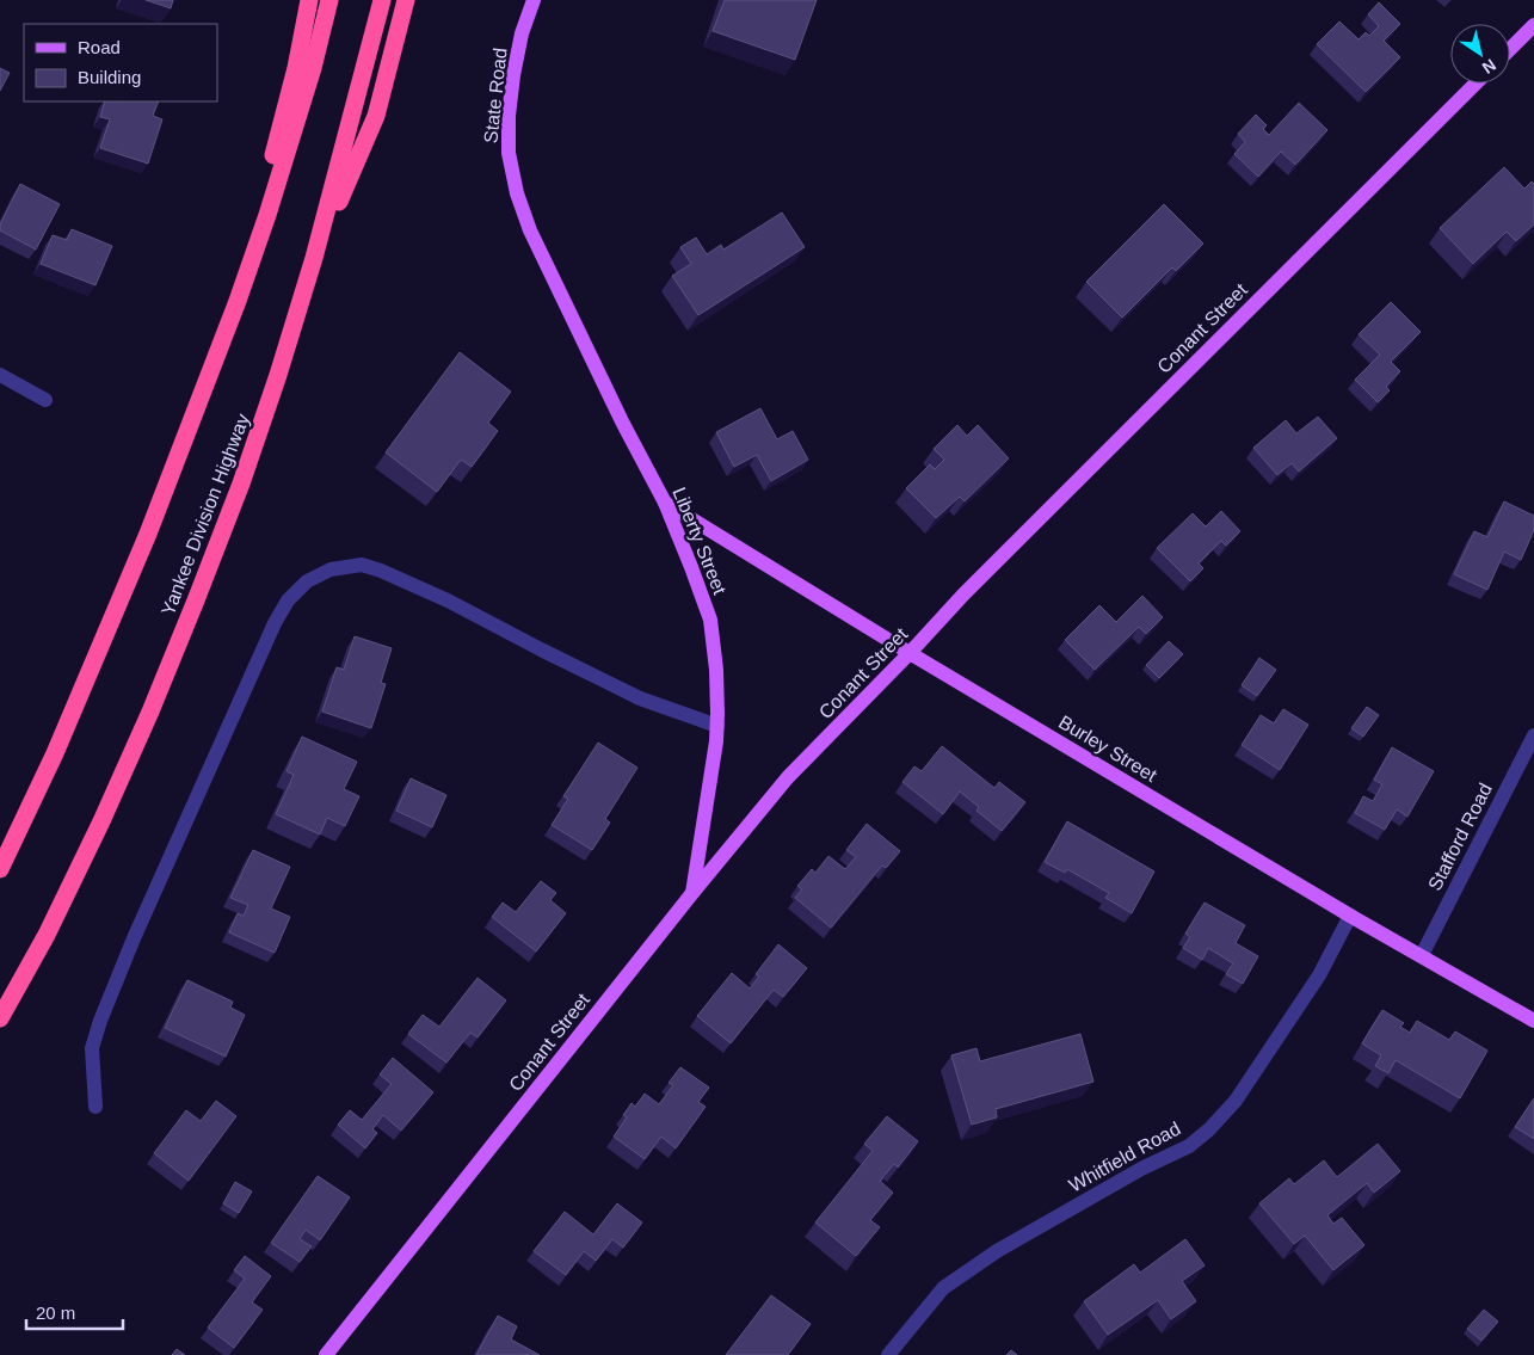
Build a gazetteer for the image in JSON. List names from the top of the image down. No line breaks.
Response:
{"streets":{"highway":["Yankee Division Highway"],"main road":["State Road","Conant Street","Liberty Street","Burley Street"],"street":["Stafford Road","Whitfield Road"]},"crossings":[["State Road","Liberty Street"],["Conant Street","Liberty Street"],["Conant Street","Burley Street"],["Liberty Street","Burley Street"],["Burley Street","Stafford Road"],["Burley Street","Whitfield Road"]],"legend":["Road","Building"],"scale_bar":"20 m","north":"bottom right"}
